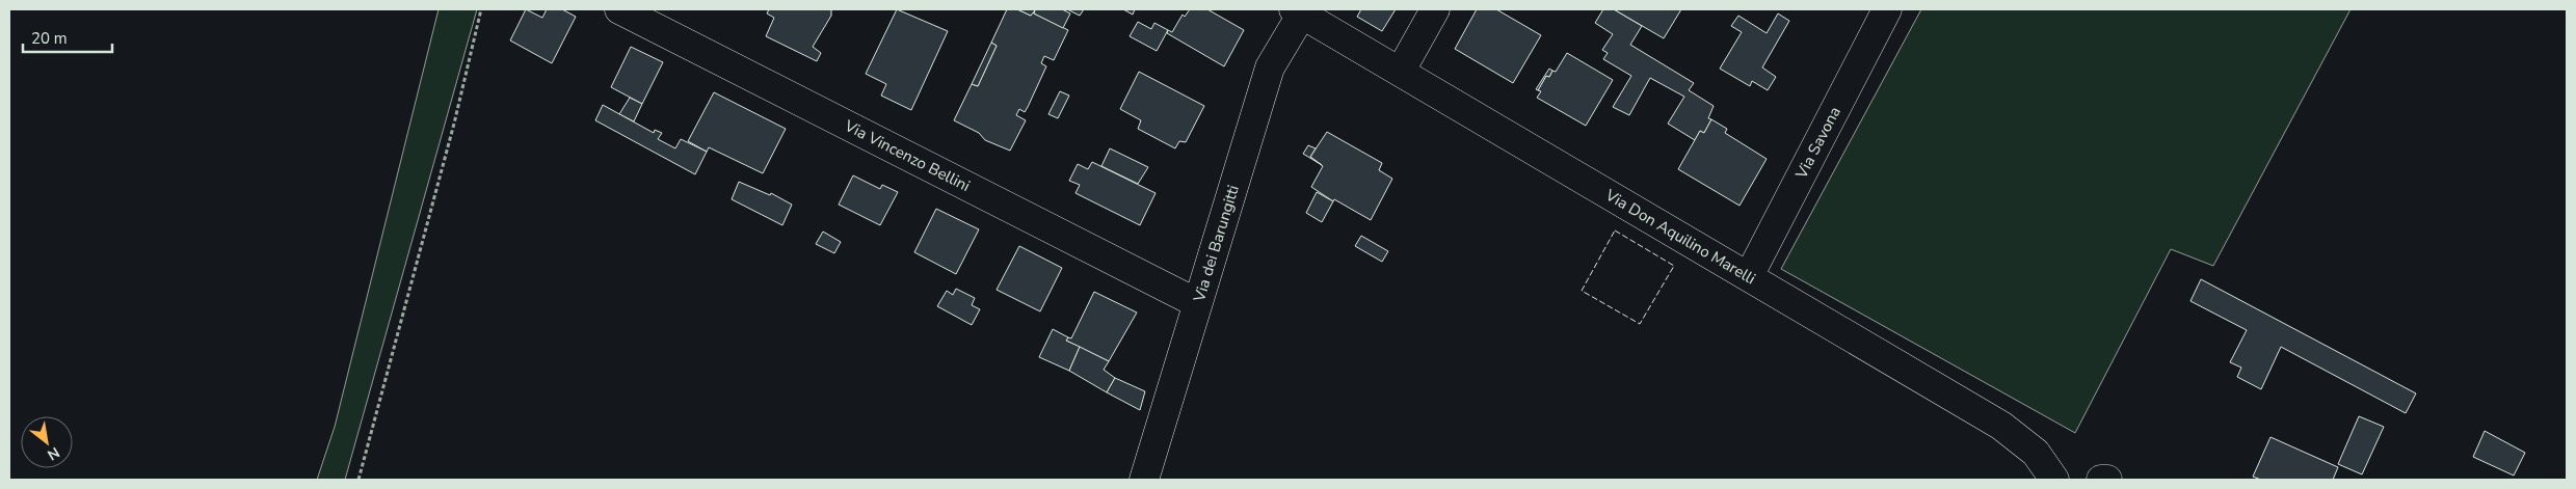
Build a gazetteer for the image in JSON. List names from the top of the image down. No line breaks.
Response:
{"streets":{"street":["Via Savona","Via Vincenzo Bellini","Via Don Aquilino Marelli","Via dei Barungitti"]},"crossings":[["Via Savona","Via Don Aquilino Marelli"],["Via Vincenzo Bellini","Via dei Barungitti"],["Via Don Aquilino Marelli","Via dei Barungitti"]],"scale_bar":"20 m","north":"bottom right"}
